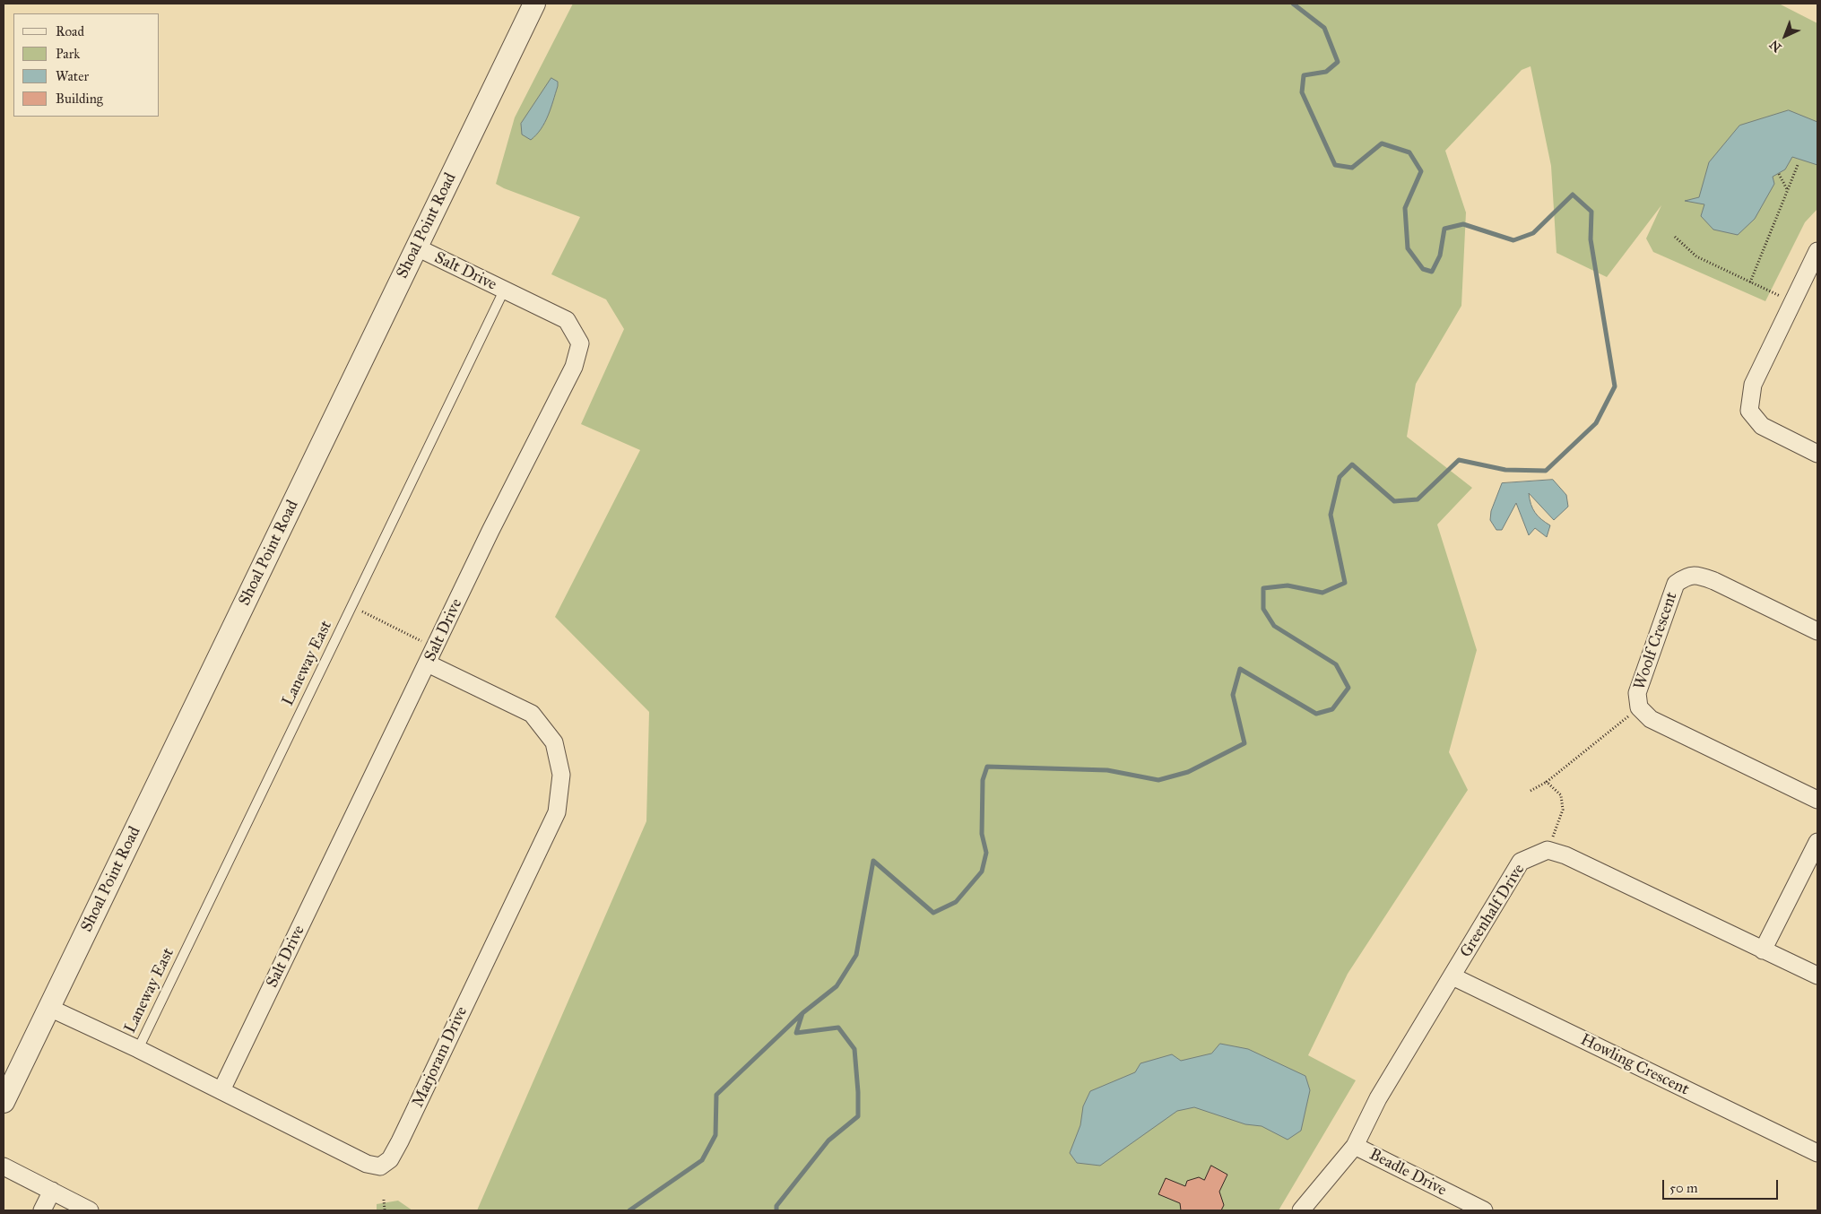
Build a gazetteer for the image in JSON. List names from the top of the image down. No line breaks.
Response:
{"streets":{"street":["Shoal Point Road","Salt Drive","Woolf Crescent","Greenhalf Drive","Marjoram Drive","Howling Crescent","Beadle Drive"],"lane":["Laneway East"]},"crossings":[["Shoal Point Road","Salt Drive"],["Shoal Point Road","Marjoram Drive"],["Salt Drive","Laneway East"],["Salt Drive","Marjoram Drive"],["Laneway East","Marjoram Drive"],["Greenhalf Drive","Howling Crescent"],["Greenhalf Drive","Beadle Drive"]],"legend":["Road","Park","Water","Building"],"scale_bar":"50 m","north":"bottom left"}
